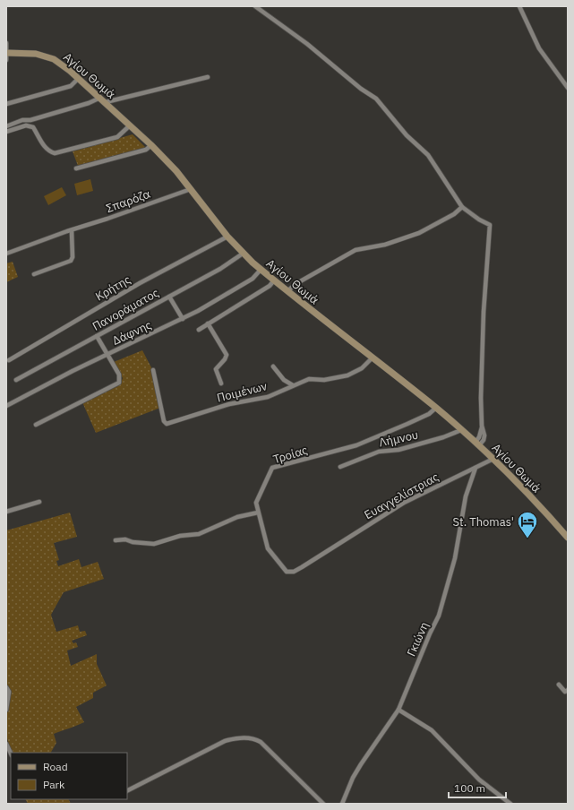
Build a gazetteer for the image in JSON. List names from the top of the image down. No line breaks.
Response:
{"streets":{"main road":["Αγίου Θωμά"],"street":["Σπαρόζα","Κρήτης","Πανοράματος","Δάφνης","Ποιμένων","Λήμνου","Τροίας","Ευαγγελίστριας","Γκιώνη"]},"crossings":[["Αγίου Θωμά","Σπαρόζα"],["Αγίου Θωμά","Κρήτης"],["Αγίου Θωμά","Πανοράματος"],["Αγίου Θωμά","Δάφνης"],["Αγίου Θωμά","Ποιμένων"],["Αγίου Θωμά","Λήμνου"],["Αγίου Θωμά","Τροίας"],["Αγίου Θωμά","Ευαγγελίστριας"],["Τροίας","Ευαγγελίστριας"],["Ευαγγελίστριας","Γκιώνη"]],"places":{"hotel":["St. Thomas'"]},"legend":["Road","Park"],"scale_bar":"100 m"}
